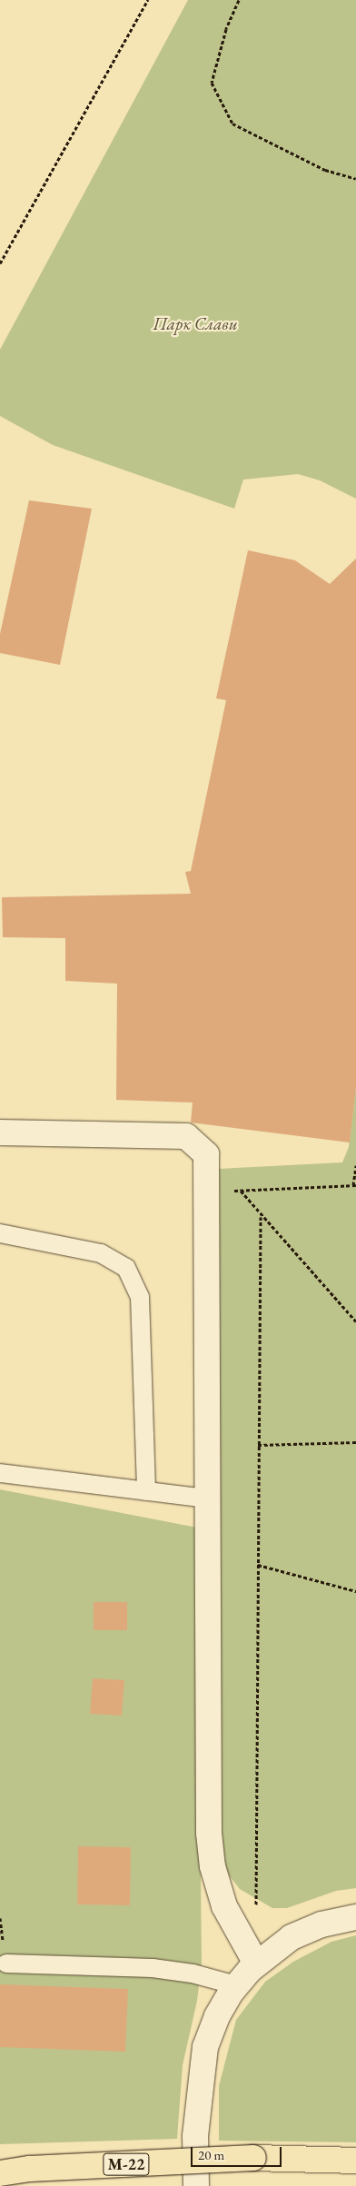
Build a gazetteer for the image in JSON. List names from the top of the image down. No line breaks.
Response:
{"streets":{"highway":["М-22"]},"parks":["Парк Слави"],"scale_bar":"20 m"}
